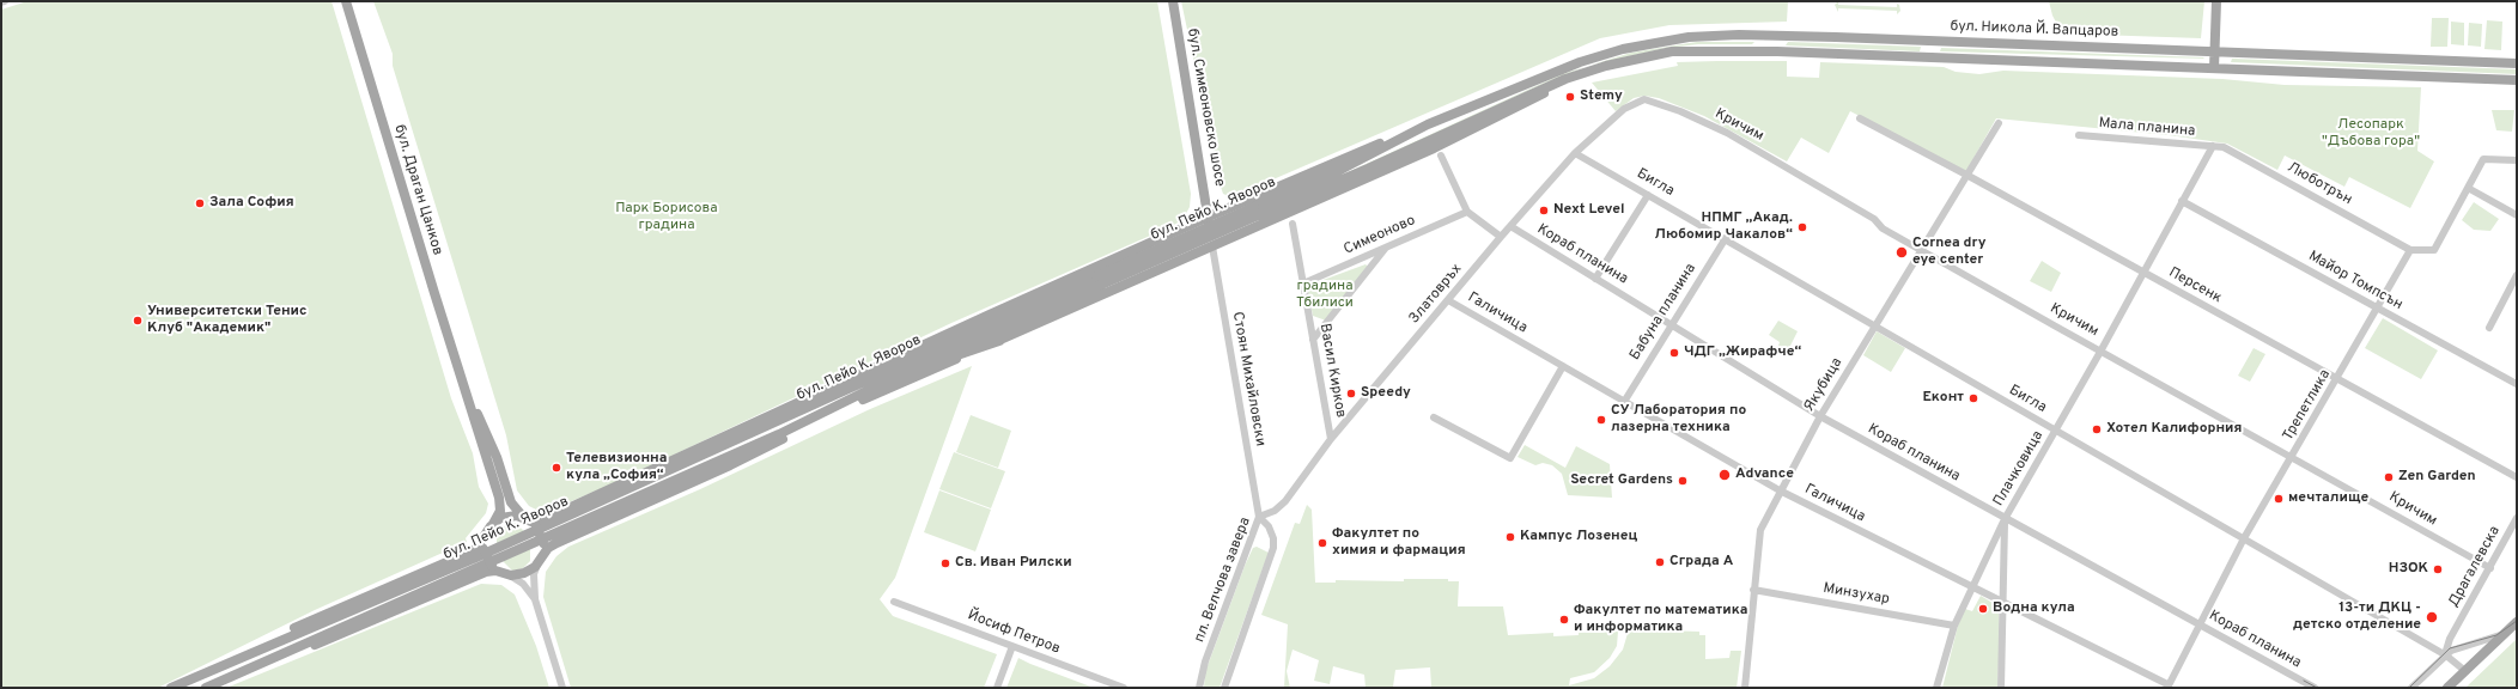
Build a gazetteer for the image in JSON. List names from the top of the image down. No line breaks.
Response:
{"streets":{"main road":["бул. Никола Й. Вапцаров","бул. Симеоновско шосе","бул. Драган Цанков","бул. Пейо К. Яворов"],"street":["Кричим","Мала планина","Бигла","Люботрън","Симеоново","Кораб планина","Майор Томпсън","Персенк","Златовръх","Бабуна планина","Галичица","Васил Кирков","Стоян Михайловски","Якубица","Трепетлика","Плачковица","Драгалевска","пл. Велчова завера","Минзухар","Йосиф Петров"]},"crossings":[["бул. Никола Й. Вапцаров","бул. Пейо К. Яворов"],["бул. Симеоновско шосе","Стоян Михайловски"],["Кричим","Златовръх"],["Кричим","Якубица"],["Кричим","Трепетлика"],["Кричим","Плачковица"],["Кричим","Драгалевска"],["Мала планина","Люботрън"],["Мала планина","Плачковица"],["Бигла","Златовръх"],["Бигла","Бабуна планина"],["Бигла","Якубица"],["Бигла","Трепетлика"],["Бигла","Плачковица"],["Бигла","Драгалевска"],["Люботрън","Трепетлика"],["Люботрън","Плачковица"],["Симеоново","Васил Кирков"],["Кораб планина","Златовръх"],["Кораб планина","Бабуна планина"],["Кораб планина","Якубица"],["Кораб планина","Трепетлика"],["Кораб планина","Плачковица"],["Майор Томпсън","Трепетлика"],["Майор Томпсън","Плачковица"],["Персенк","Якубица"],["Персенк","Трепетлика"],["Персенк","Плачковица"],["Златовръх","Галичица"],["Златовръх","Васил Кирков"],["Златовръх","Стоян Михайловски"],["Златовръх","пл. Велчова завера"],["Бабуна планина","Галичица"],["Галичица","Якубица"],["Галичица","Трепетлика"],["Галичица","Плачковица"],["Стоян Михайловски","пл. Велчова завера"],["Якубица","Минзухар"],["Плачковица","Минзухар"]],"parks":["Лесопарк \"Дъбова гора\"","Парк Борисова градина","градина Тбилиси"],"places":["Stemy","Зала София","Next Level","НПМГ „Акад. Любомир Чакалов“","Cornea dry eye center","Университетски Тенис Клуб \"Академик\"","ЧДГ „Жирафче“","Speedy","Еконт","СУ Лаборатория по лазерна техника","Хотел Калифорния","Телевизионна кула „София“","Advance","Zen Garden","Secret Gardens","мечталище","Кампус Лозенец","Факултет по химия и фармация","Сграда А","Св. Иван Рилски","НЗОК","Водна кула","13-ти ДКЦ - детско отделение","Факултет по математика и информатика"]}
